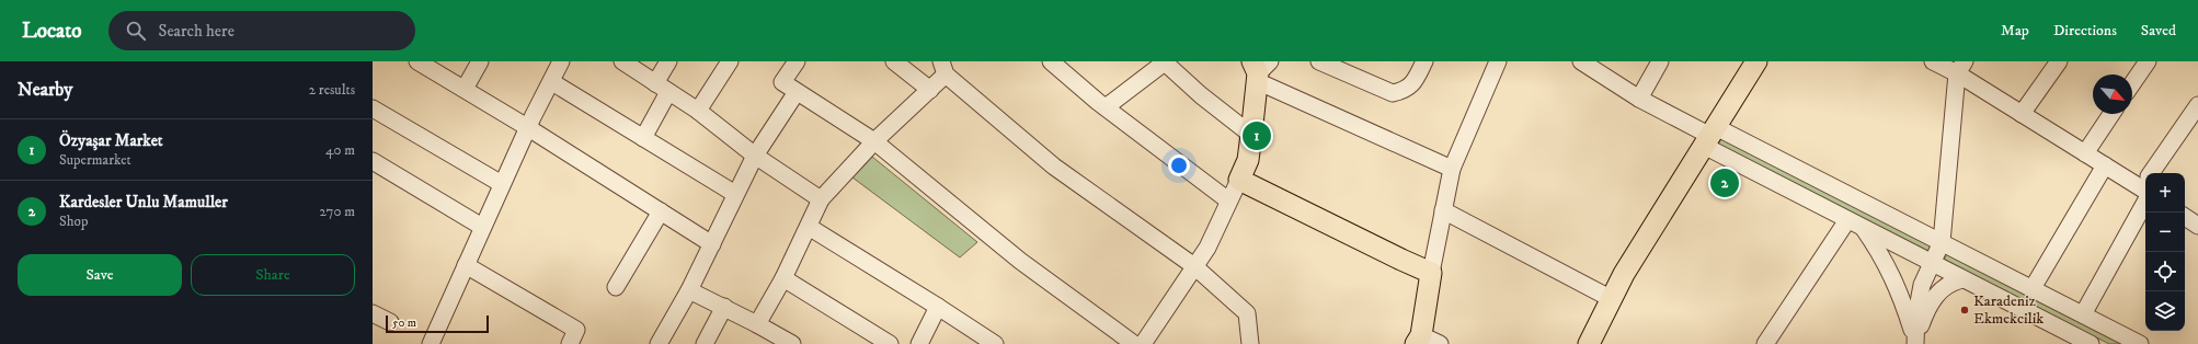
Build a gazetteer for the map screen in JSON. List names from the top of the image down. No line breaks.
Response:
{"places":["Karadeniz Ekmekcilik"],"scale_bar":"50 m","north":"bottom right","page":{"header":"Locato","search":"Search here","nav":["Map","Directions","Saved"],"heading":["Nearby","2 results"],"list":[{"mark":"1","name":"Özyaşar Market","note":"Supermarket","value":"40 m"},{"mark":"2","name":"Kardesler Unlu Mamuller","note":"Shop","value":"270 m"}],"pins":["1","2"],"map_buttons":["+","−"],"buttons":["Save","Share"],"scale":"50 m"}}
